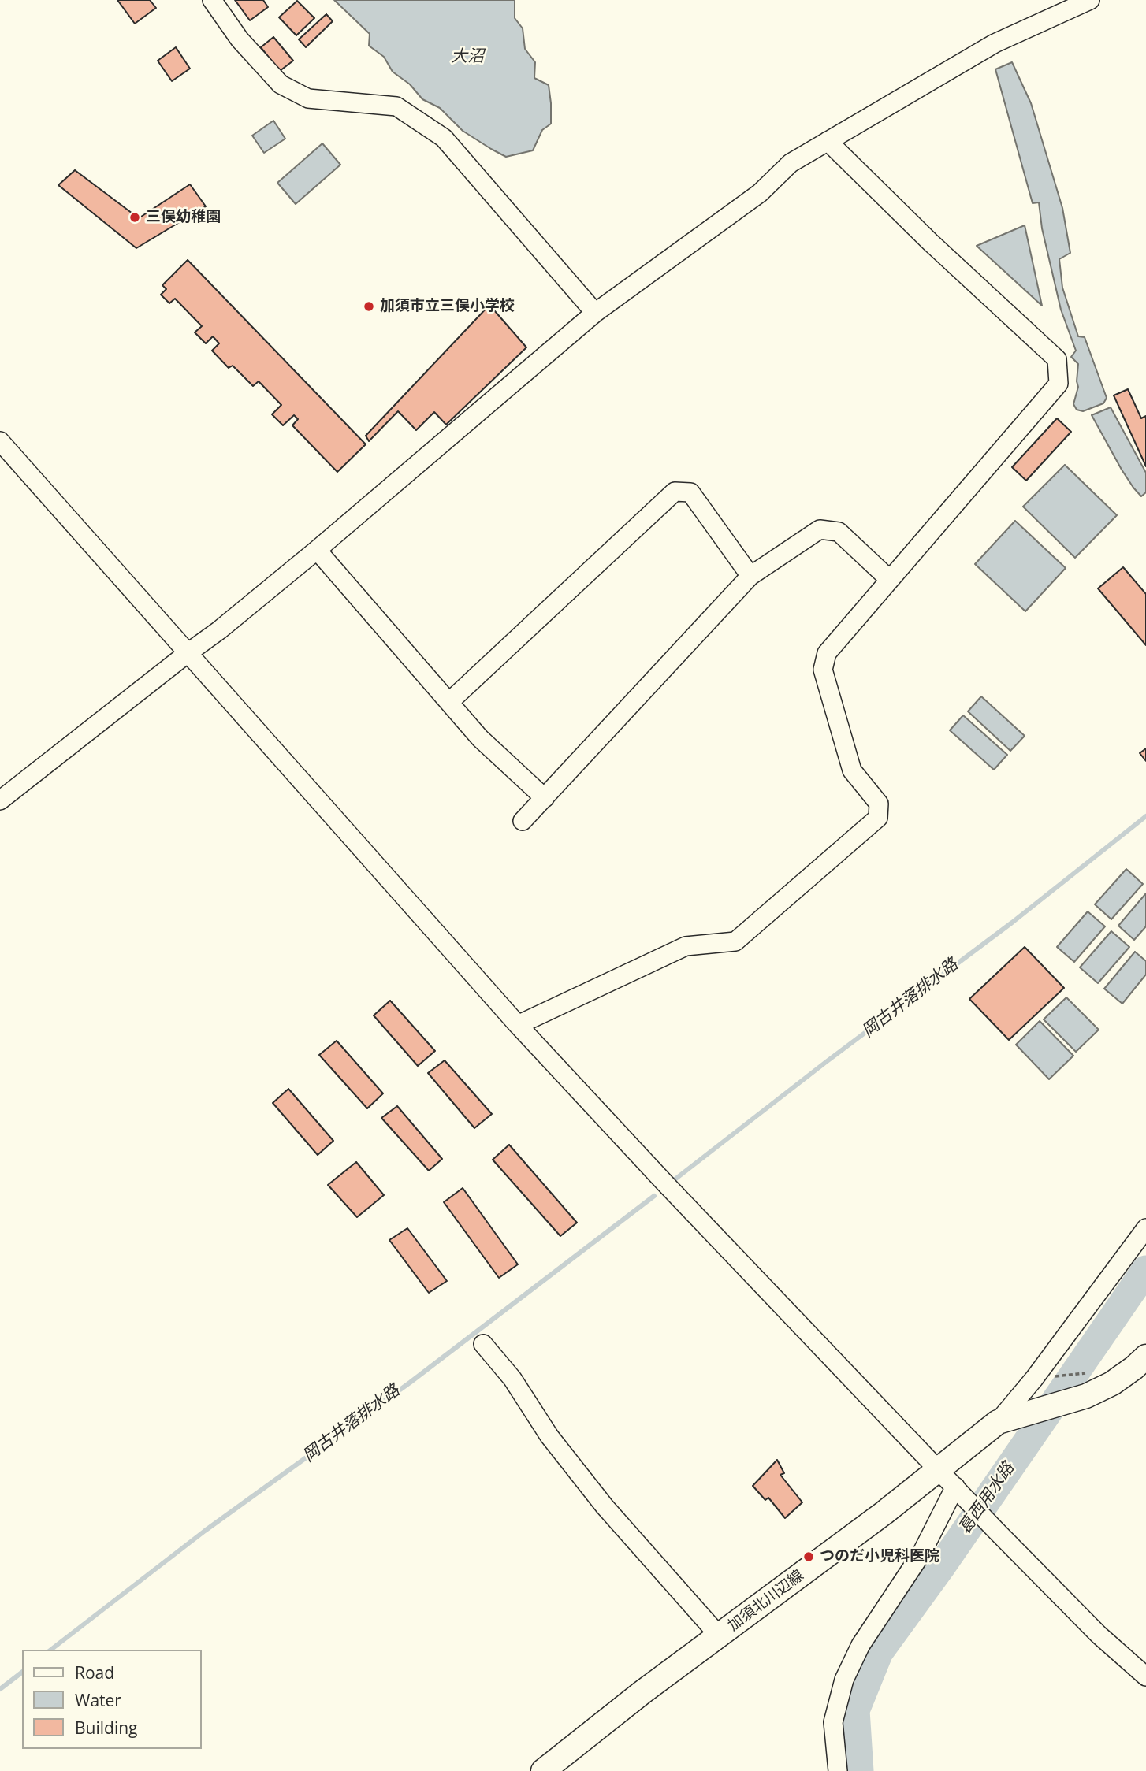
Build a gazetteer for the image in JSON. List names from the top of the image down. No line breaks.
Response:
{"streets":{"main road":["加須北川辺線"]},"water":["大沼","岡古井落排水路","葛西用水路"],"places":["三俣幼稚園","加須市立三俣小学校","つのだ小児科医院"],"legend":["Road","Water","Building"]}
